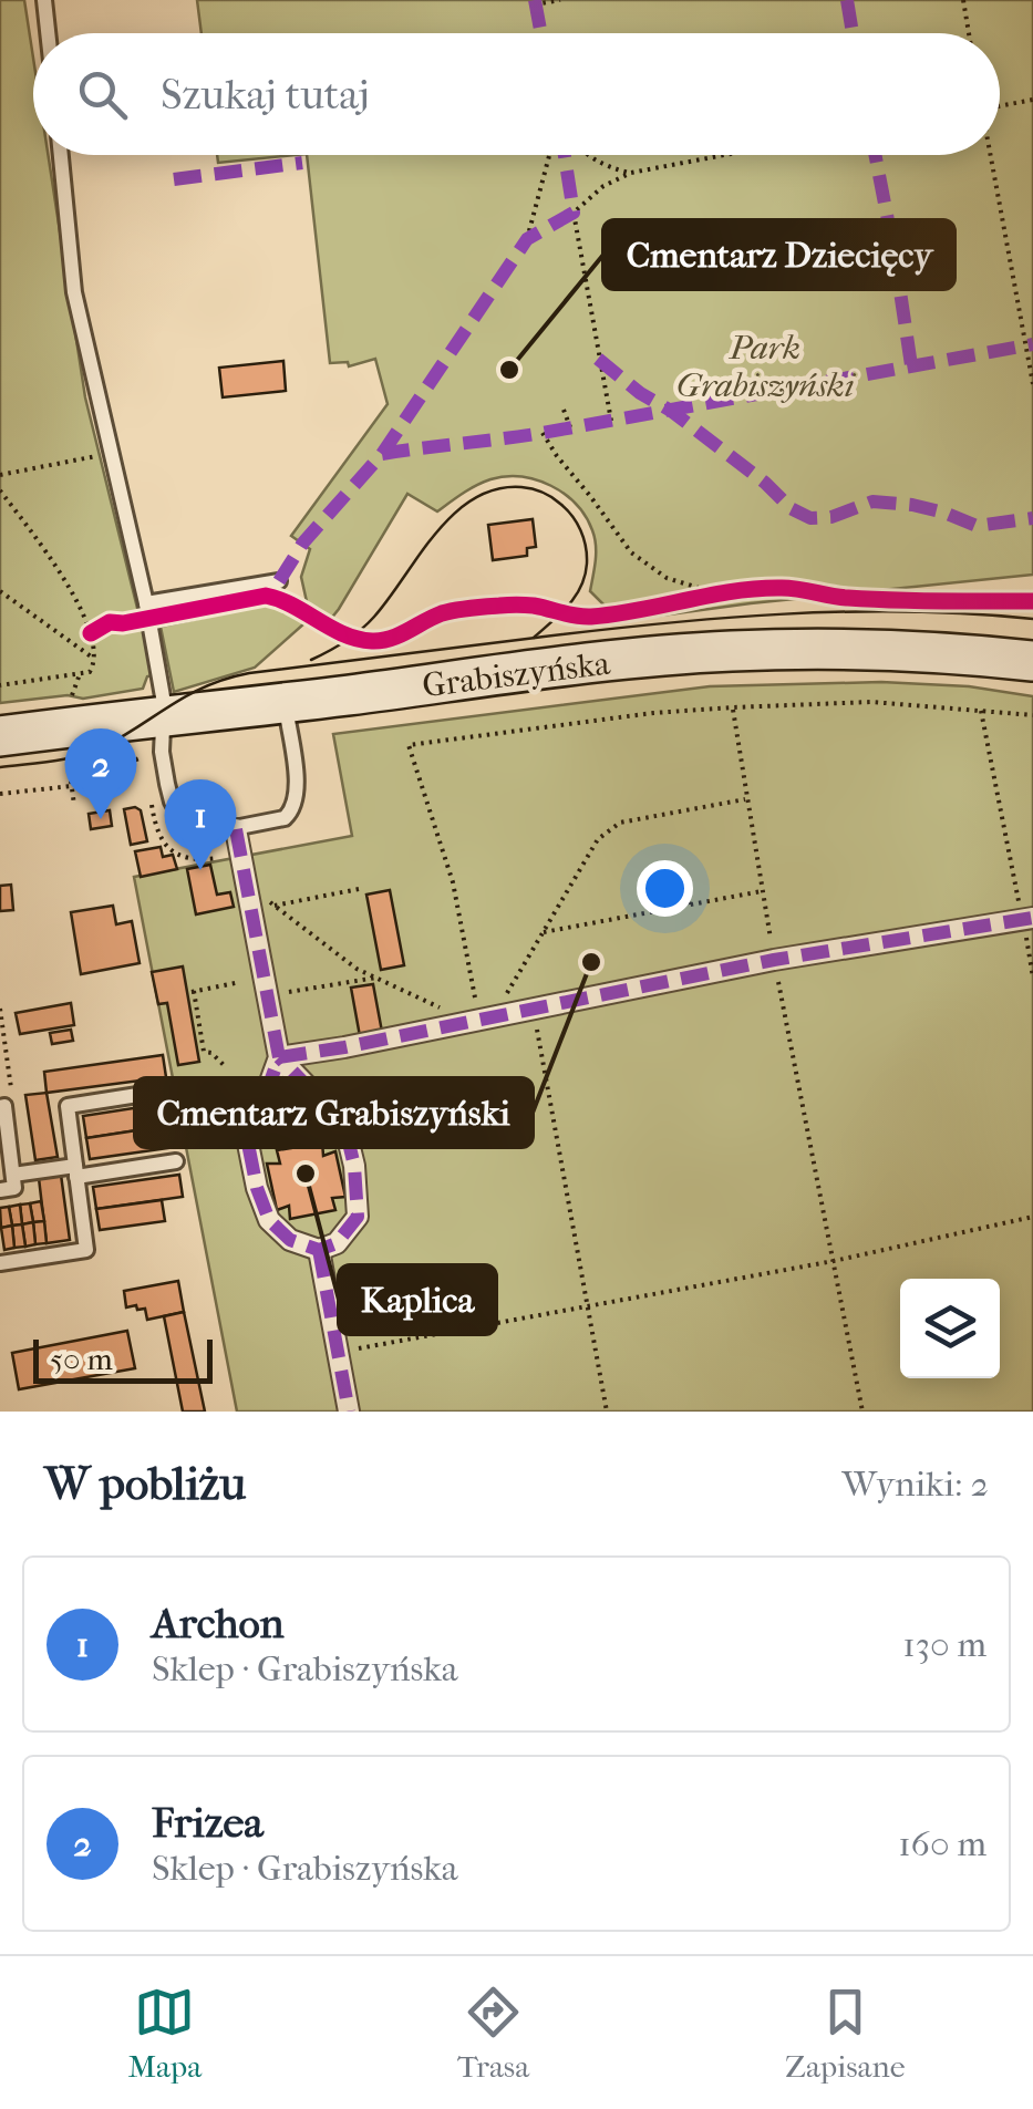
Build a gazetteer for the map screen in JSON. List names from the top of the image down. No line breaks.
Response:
{"streets":{"main road":["Grabiszyńska"]},"parks":["Park Grabiszyński"],"places":["Cmentarz Dziecięcy","Cmentarz Grabiszyński","Kaplica"],"scale_bar":"50 m","page":{"search":"Szukaj tutaj","pins":["2","1"],"scale":"50 m","heading":["W pobliżu","Wyniki: 2"],"list":[{"mark":"1","name":"Archon","note":"Sklep · Grabiszyńska","value":"130 m"},{"mark":"2","name":"Frizea","note":"Sklep · Grabiszyńska","value":"160 m"}],"nav":["Mapa","Trasa","Zapisane"]}}
